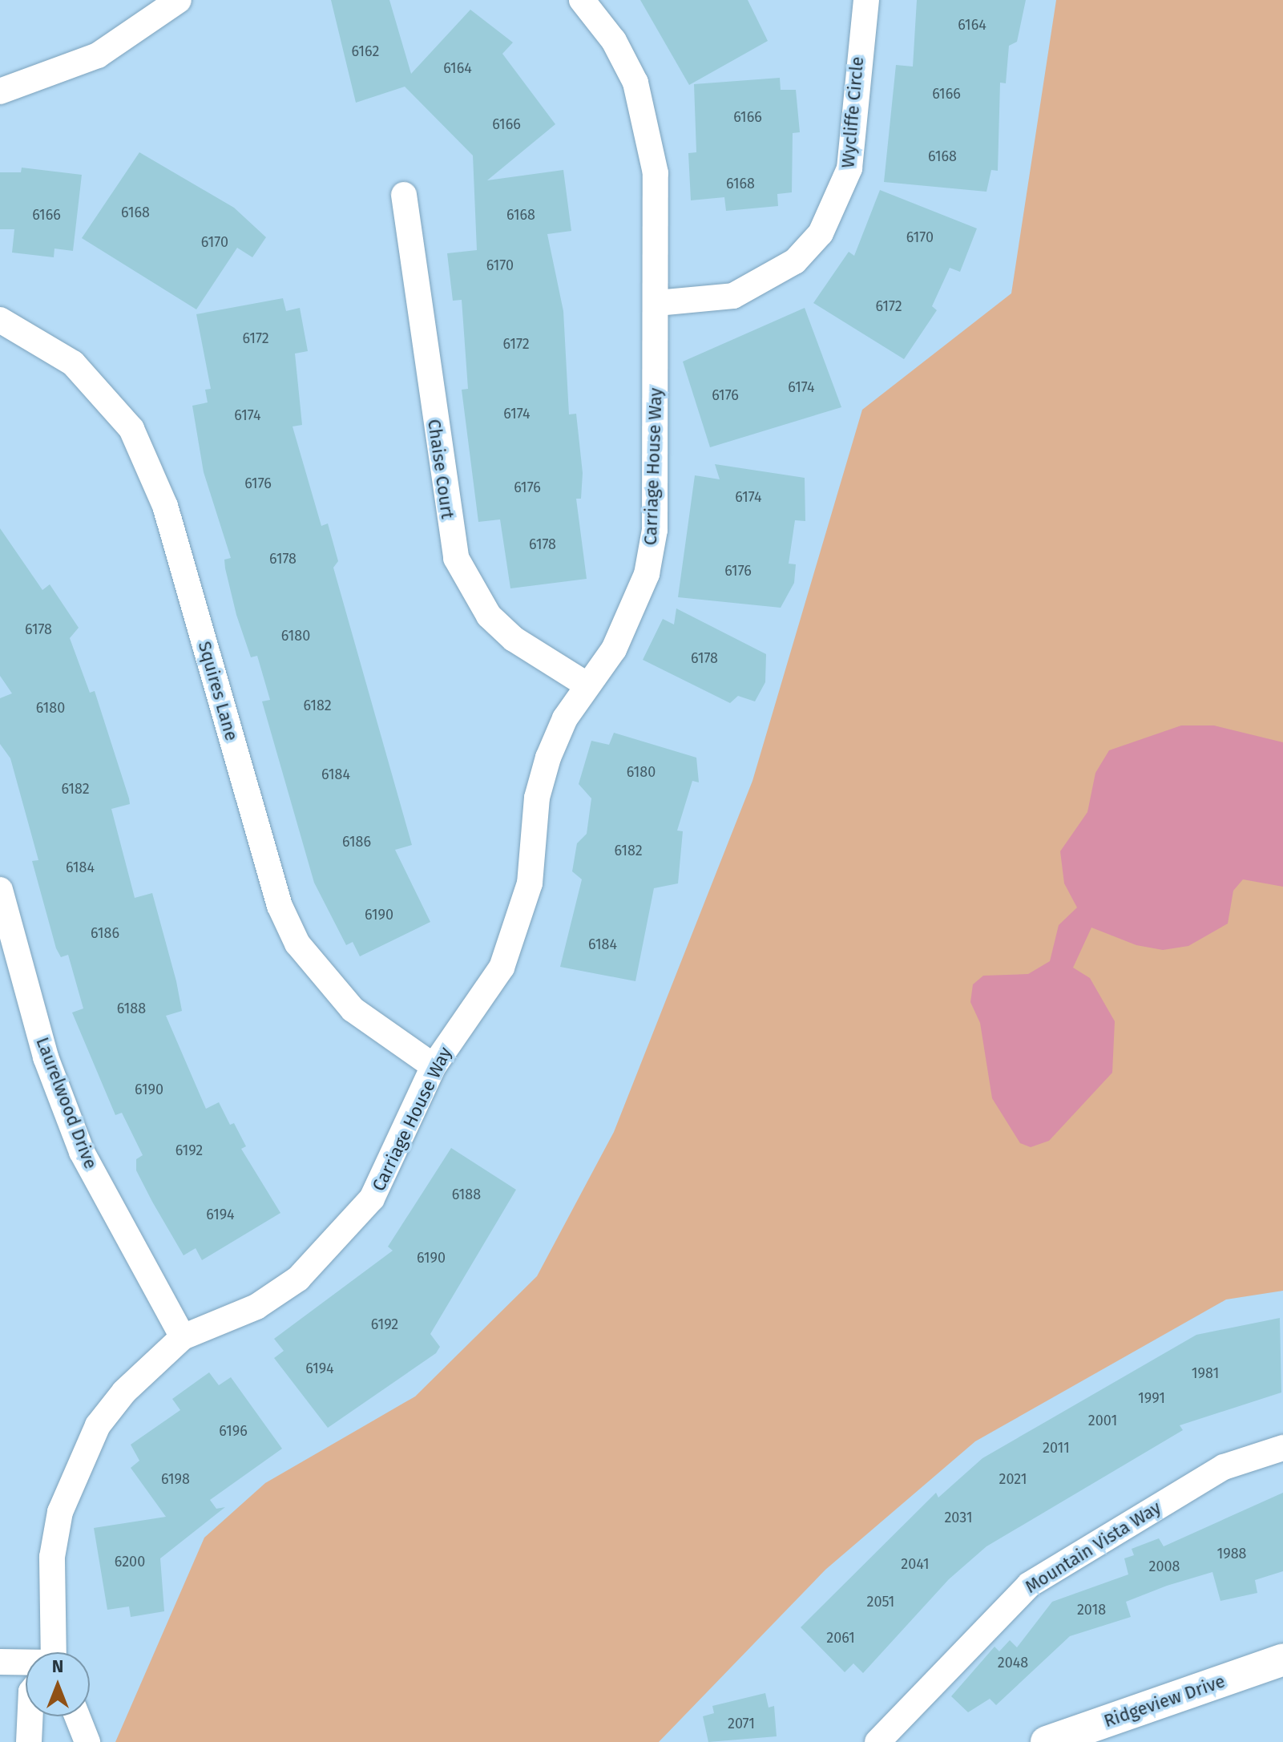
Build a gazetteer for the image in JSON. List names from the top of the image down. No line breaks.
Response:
{"streets":{"street":["Wycliffe Circle","Carriage House Way","Chaise Court","Squires Lane","Laurelwood Drive","Mountain Vista Way","Ridgeview Drive"]},"crossings":[["Wycliffe Circle","Carriage House Way"],["Carriage House Way","Chaise Court"],["Carriage House Way","Squires Lane"],["Carriage House Way","Laurelwood Drive"]],"house_numbers":["6164","6162","6164","6166","6166","6166","6168","6168","6168","6166","6168","6170","6170","6170","6172","6172","6172","6174","6176","6174","6174","6176","6176","6174","6178","6178","6176","6178","6180","6178","6182","6180","6180","6184","6182","6186","6182","6184","6190","6186","6184","6188","6190","6192","6188","6194","6190","6192","6194","1981","1991","2001","6196","2011","6198","2021","2031","1988","6200","2041","2008","2051","2018","2061","2048","2071"],"north":"top"}
